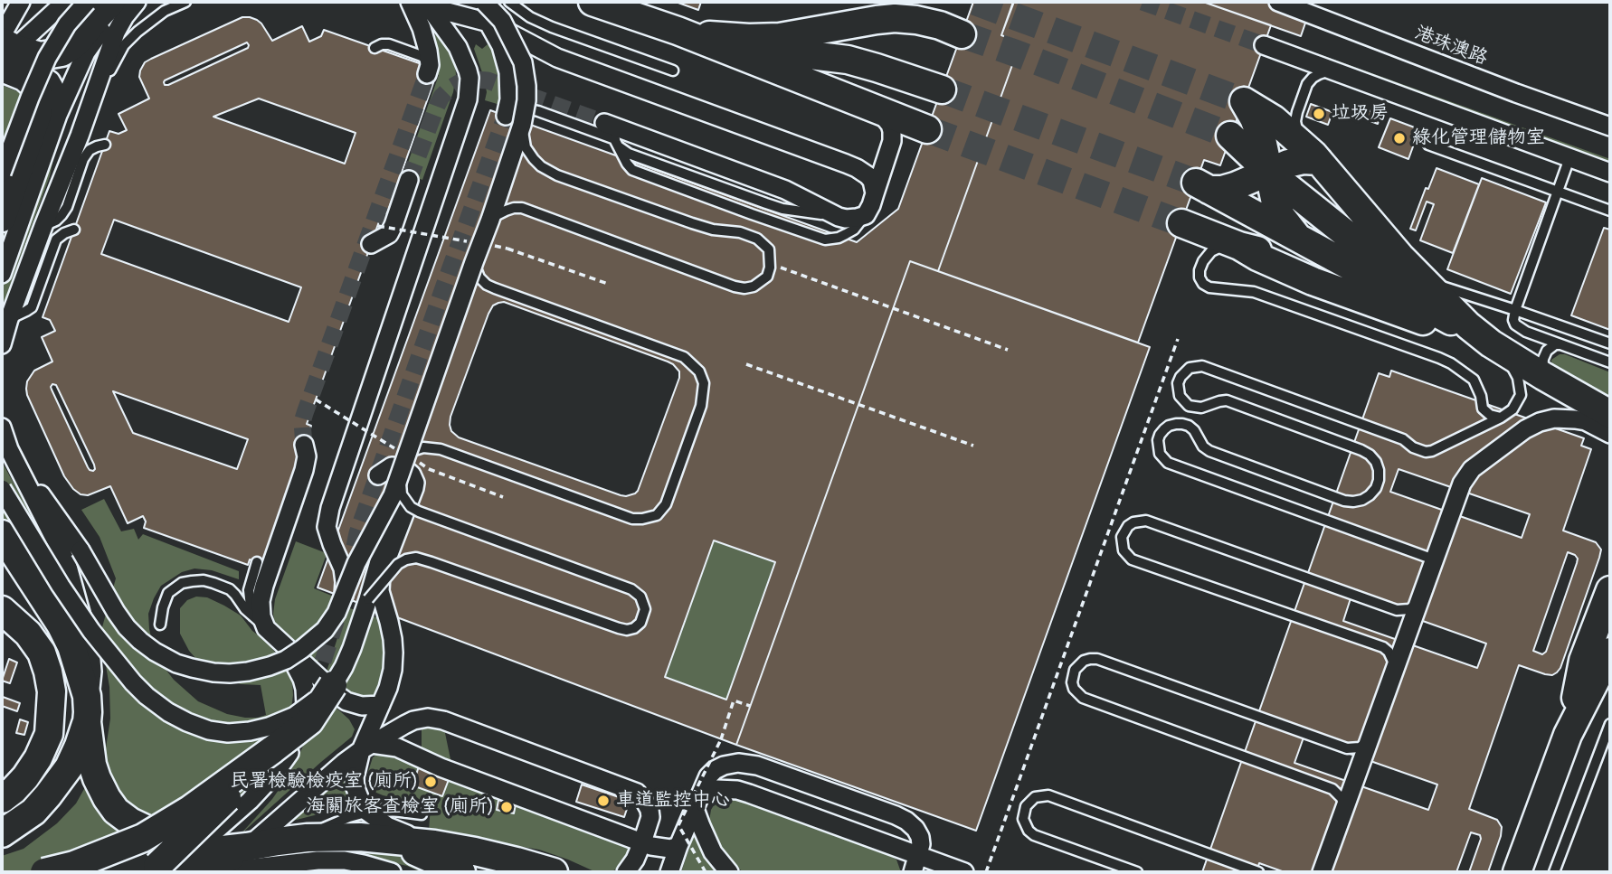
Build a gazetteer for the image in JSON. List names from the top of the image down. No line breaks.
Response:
{"streets":{"street":["港珠澳路"]},"places":["垃圾房","綠化管理儲物室","民署檢驗檢疫室 (廁所)","車道監控中心","海關旅客查檢室 (廁所)"]}
